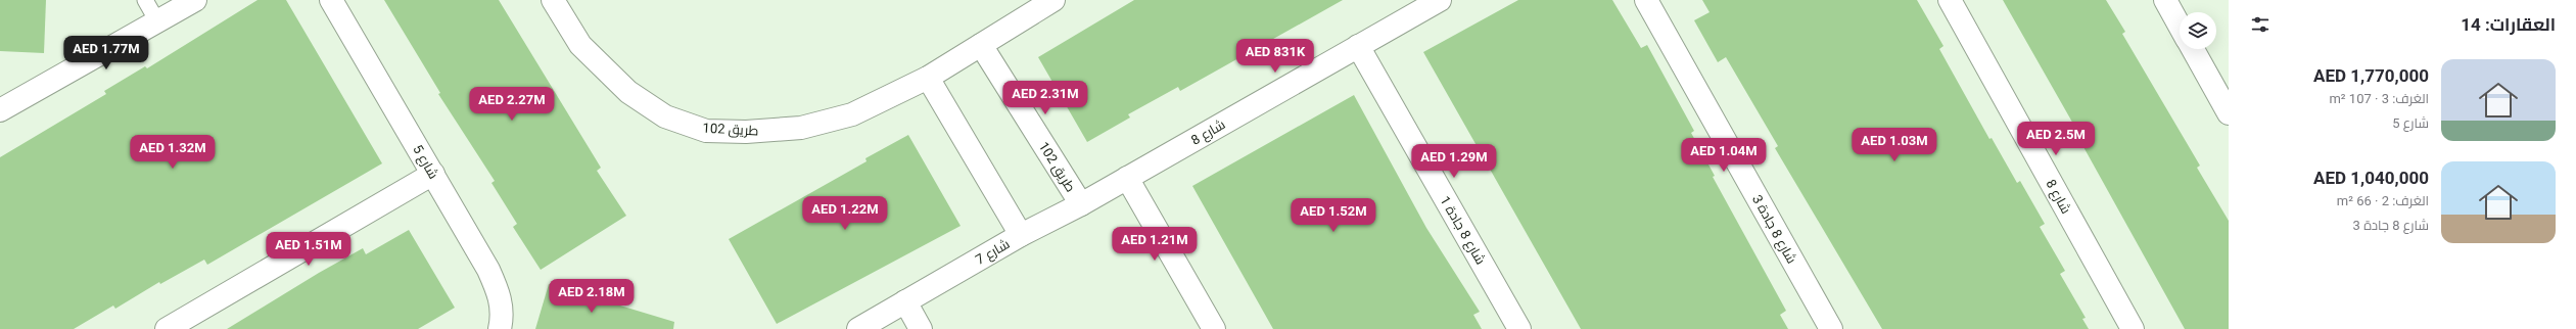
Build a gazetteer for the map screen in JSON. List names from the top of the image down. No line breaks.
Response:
{"streets":{"street":["طريق 102","شارع 8","شارع 5","شارع 8 جادة 3","شارع 8 جادة 1","شارع 7"]},"crossings":[["طريق 102","شارع 7"],["شارع 8","شارع 8 جادة 1"],["شارع 8","شارع 7"]],"page":{"heading":"العقارات: 14","price":["AED 1.77M","AED 831K","AED 2.31M","AED 2.27M","AED 2.5M","AED 1.03M","AED 1.32M","AED 1.04M","AED 1.29M","AED 1.22M","AED 1.52M","AED 1.21M","AED 1.51M","AED 2.18M"],"list":[{"name":"AED 1,770,000","note":"الغرف: 3 · 107 m² · شارع 5"},{"name":"AED 1,040,000","note":"الغرف: 2 · 66 m² · شارع 8 جادة 3"}]}}
